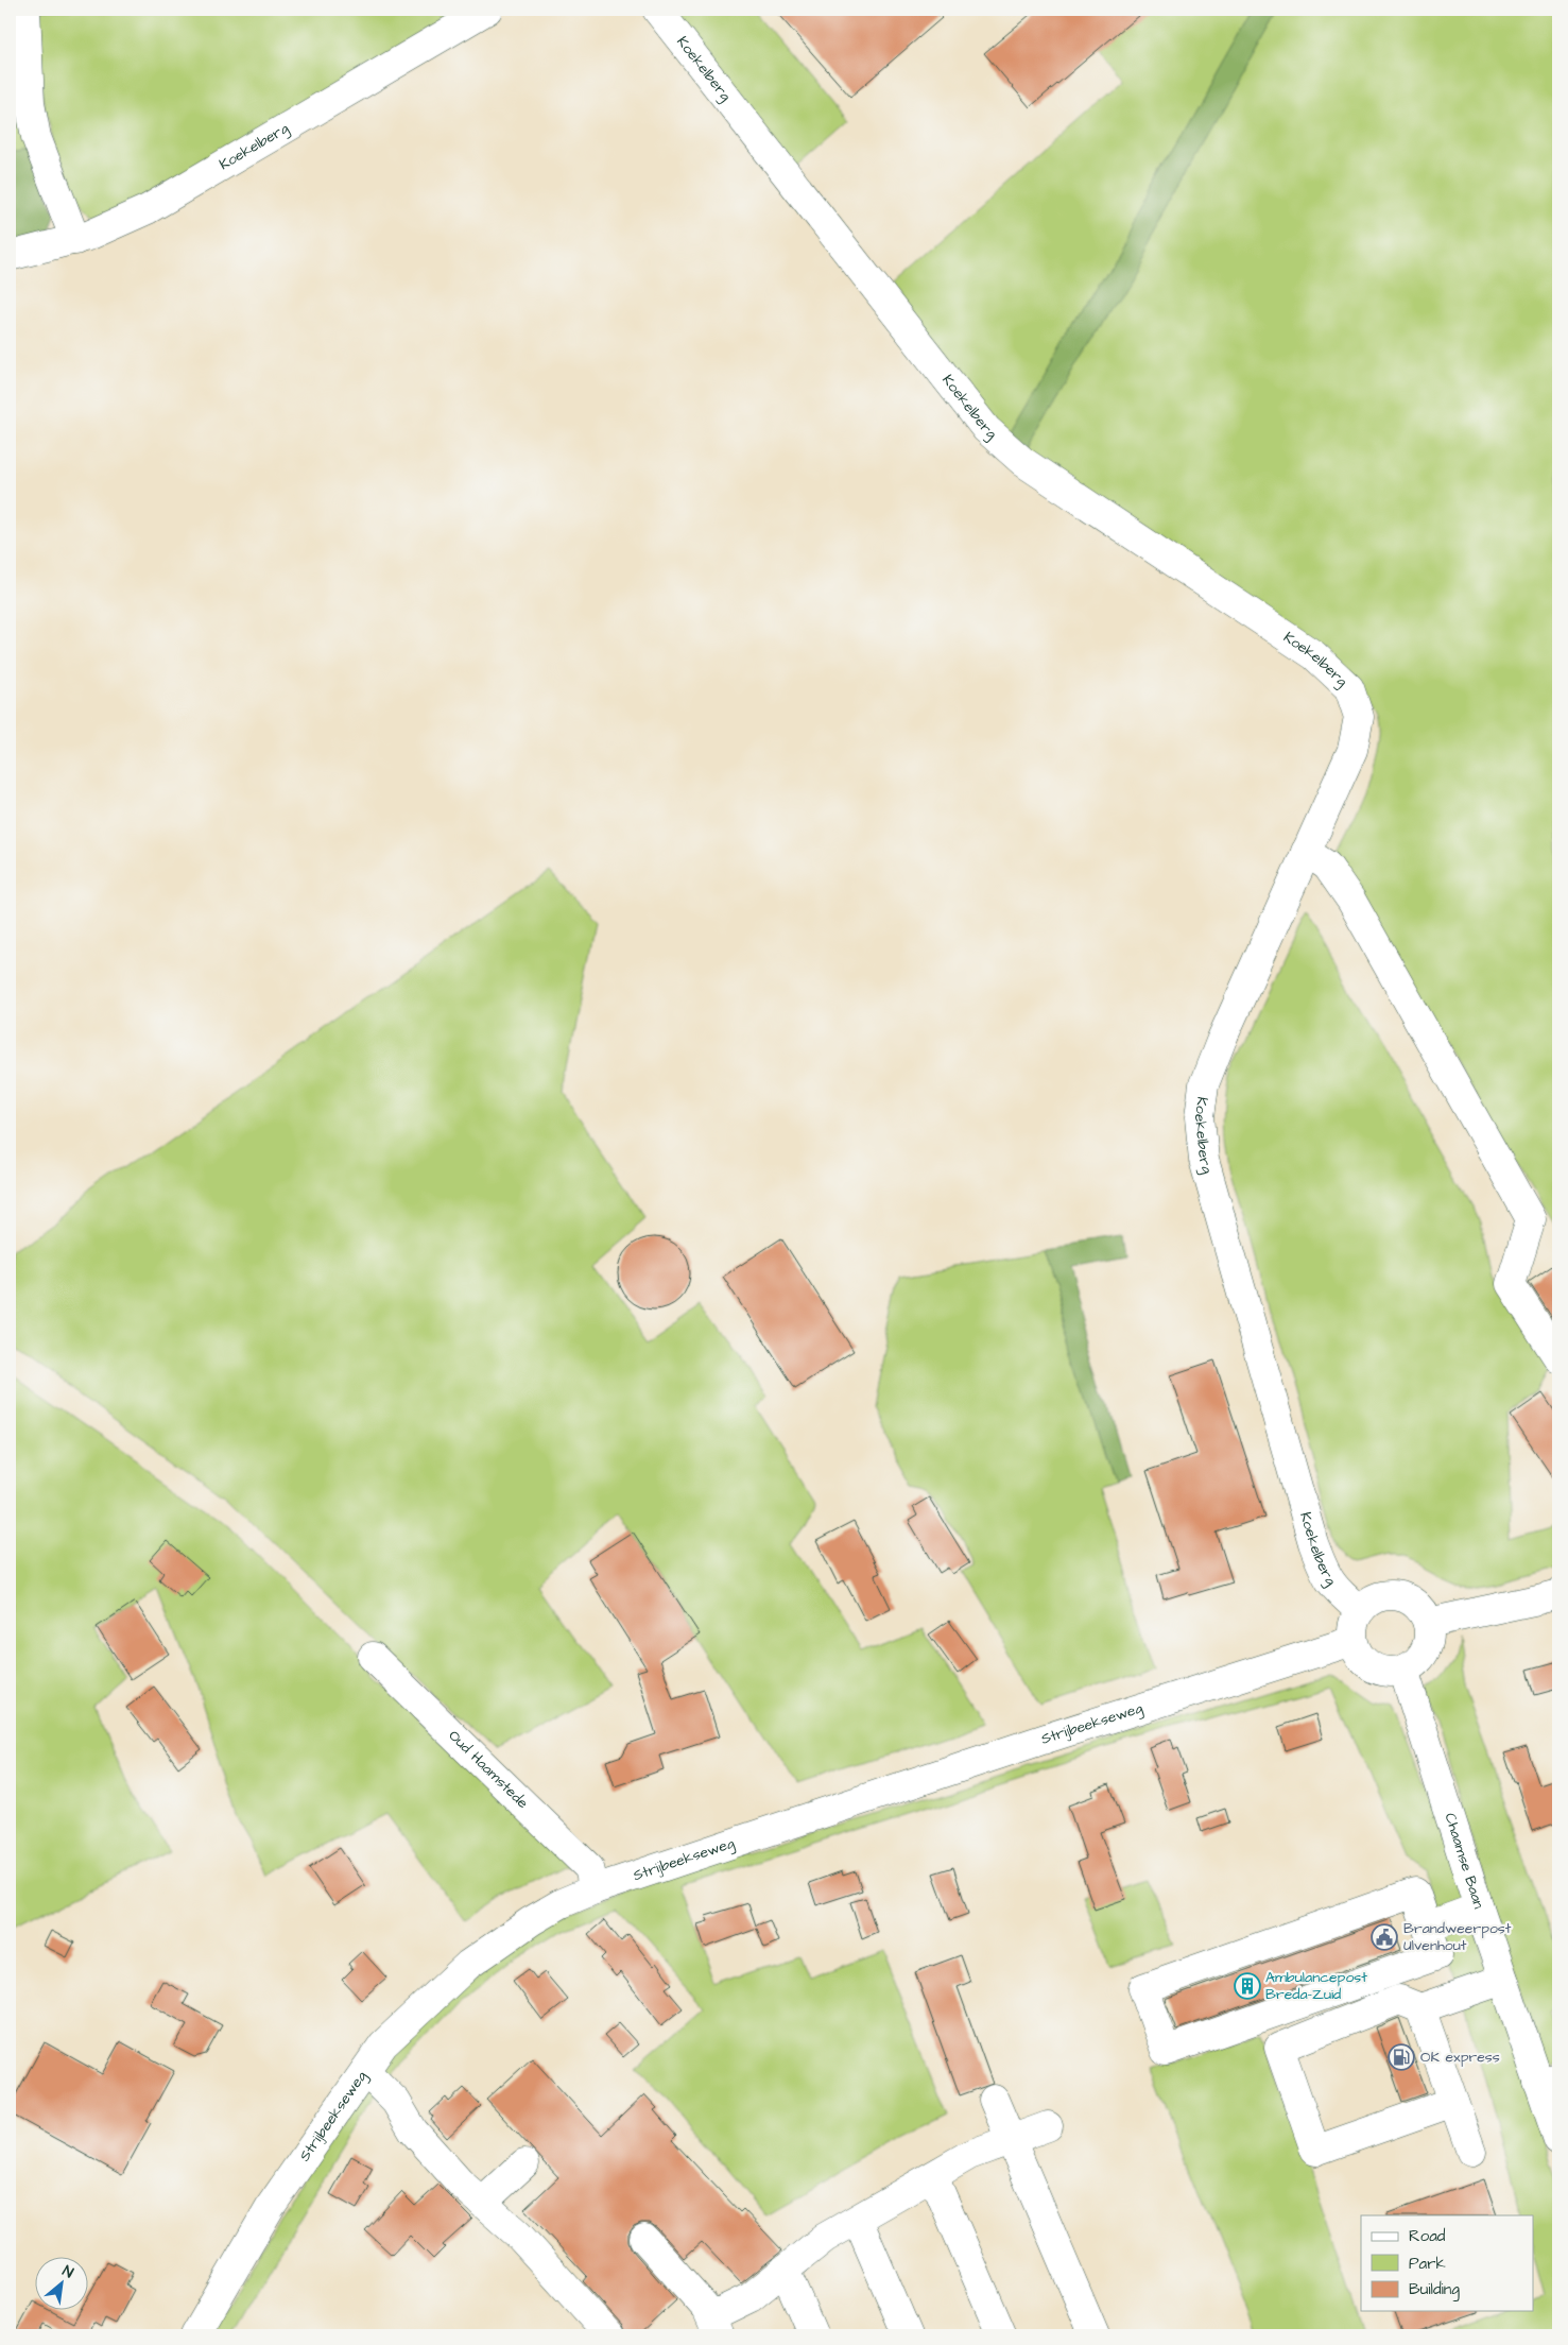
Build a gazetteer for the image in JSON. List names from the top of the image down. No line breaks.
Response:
{"streets":{"street":["Koekelberg","Strijbeekseweg","Oud Haamstede","Chaamse Baan"]},"crossings":[["Koekelberg","Strijbeekseweg"],["Koekelberg","Chaamse Baan"],["Strijbeekseweg","Oud Haamstede"],["Strijbeekseweg","Chaamse Baan"]],"places":{"public building":["Brandweerpost Ulvenhout"],"building":["Ambulancepost Breda-Zuid"],"fuel station":["OK express"]},"legend":["Road","Park","Building"],"north":"top right"}
